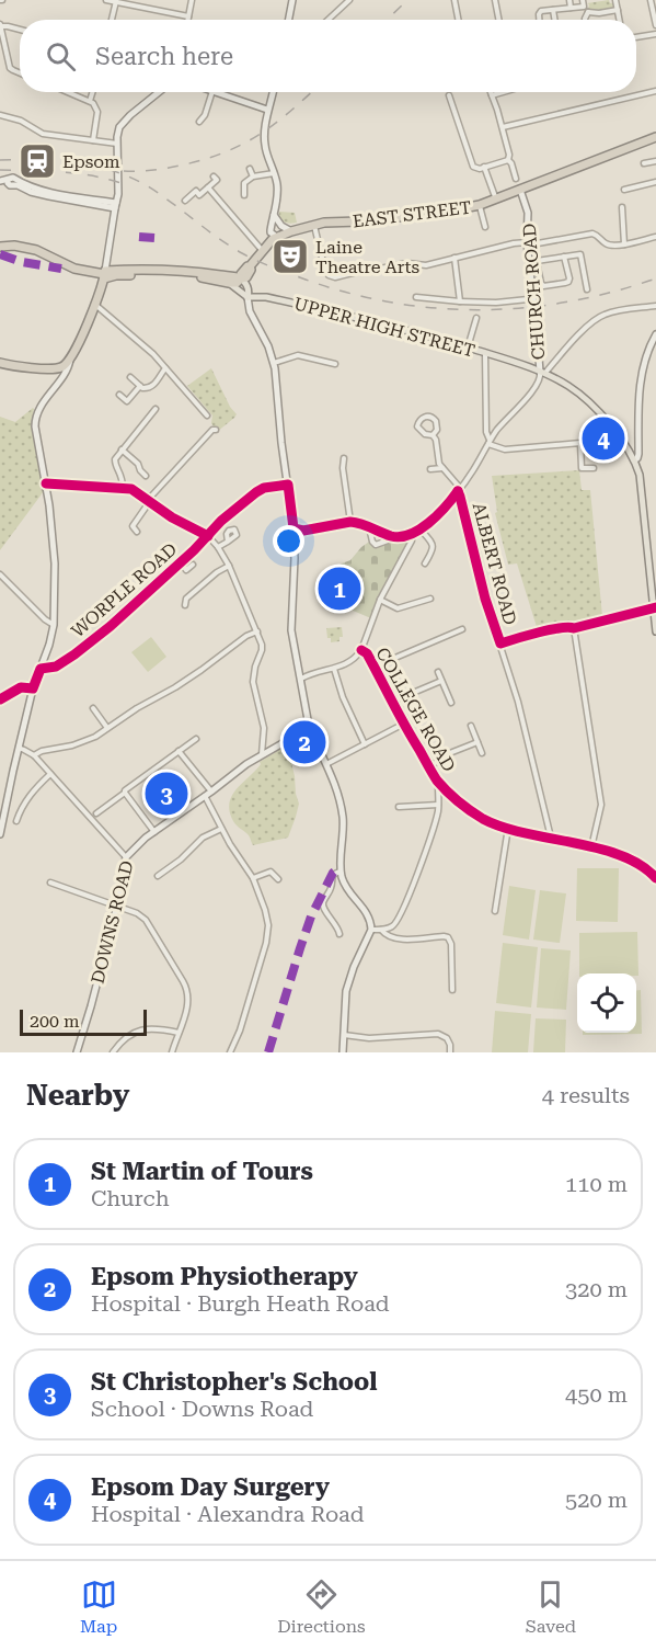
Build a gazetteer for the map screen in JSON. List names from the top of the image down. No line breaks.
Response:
{"streets":{"highway":["EAST STREET"],"main road":["CHURCH ROAD","UPPER HIGH STREET","DOWNS ROAD"],"street":["ALBERT ROAD","WORPLE ROAD","COLLEGE ROAD"]},"crossings":[["EAST STREET","CHURCH ROAD"],["CHURCH ROAD","UPPER HIGH STREET"],["CHURCH ROAD","ALBERT ROAD"],["ALBERT ROAD","COLLEGE ROAD"]],"places":{"station":["Epsom"],"theatre":["Laine Theatre Arts"]},"scale_bar":"200 m","page":{"search":"Search here","pins":["4","1","2","3"],"scale":"200 m","heading":["Nearby","4 results"],"list":[{"mark":"1","name":"St Martin of Tours","note":"Church","value":"110 m"},{"mark":"2","name":"Epsom Physiotherapy","note":"Hospital · Burgh Heath Road","value":"320 m"},{"mark":"3","name":"St Christopher's School","note":"School · Downs Road","value":"450 m"},{"mark":"4","name":"Epsom Day Surgery","note":"Hospital · Alexandra Road","value":"520 m"}],"nav":["Map","Directions","Saved"]}}
